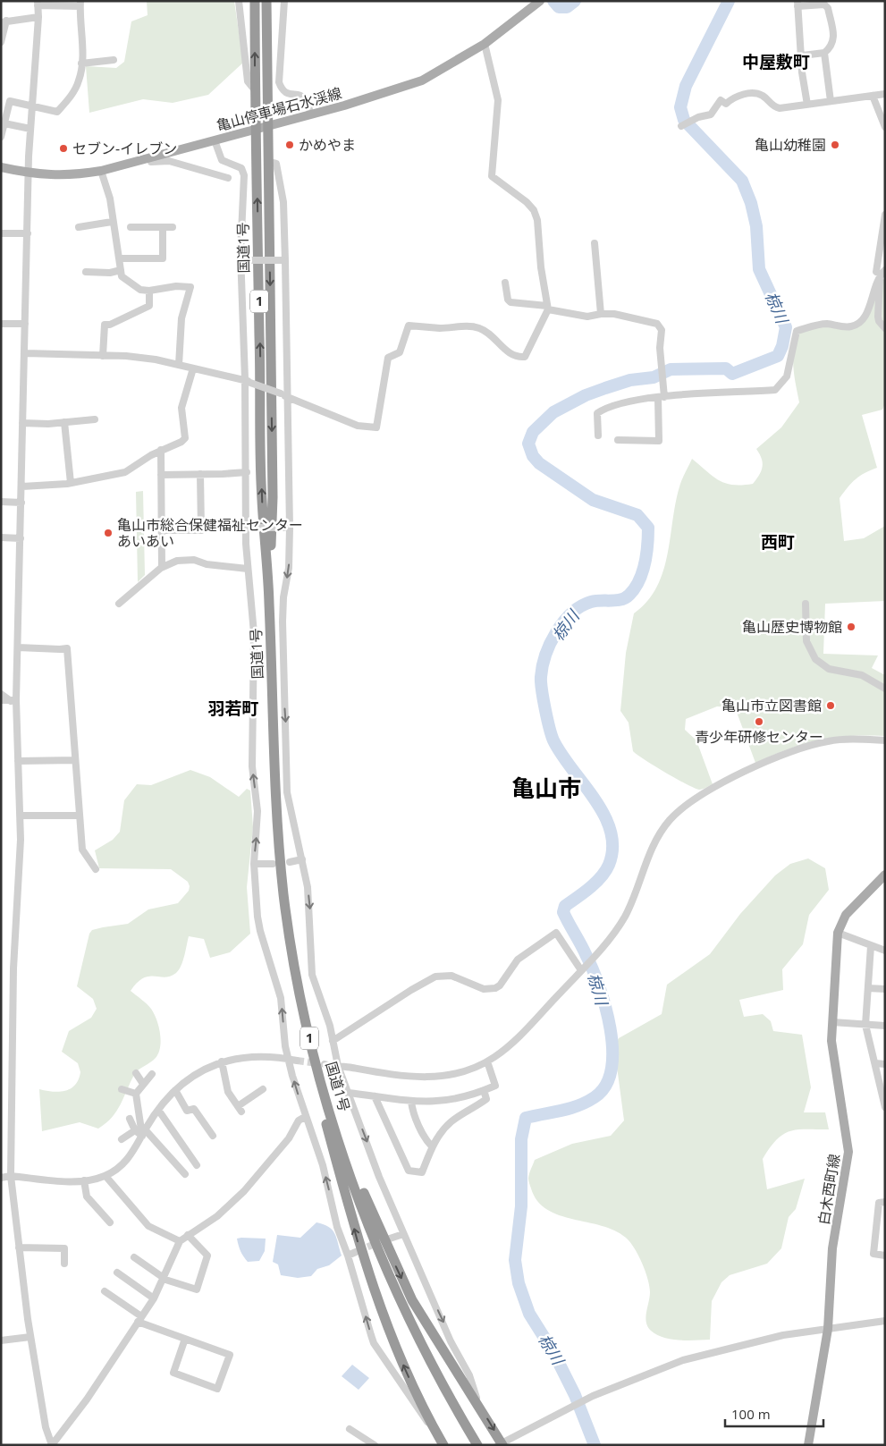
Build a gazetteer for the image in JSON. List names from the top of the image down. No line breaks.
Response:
{"streets":{"highway":["国道1号","1"],"main road":["亀山停車場石水渓線","白木西町線"]},"crossings":[["亀山停車場石水渓線","国道1号"],["国道1号","1"]],"districts":["中屋敷町","西町","羽若町","亀山市"],"water":["椋川"],"places":["かめやま","亀山幼稚園","セブン-イレブン","亀山市総合保健福祉センター あいあい","亀山歴史博物館","亀山市立図書館","青少年研修センター"],"scale_bar":"100 m"}
